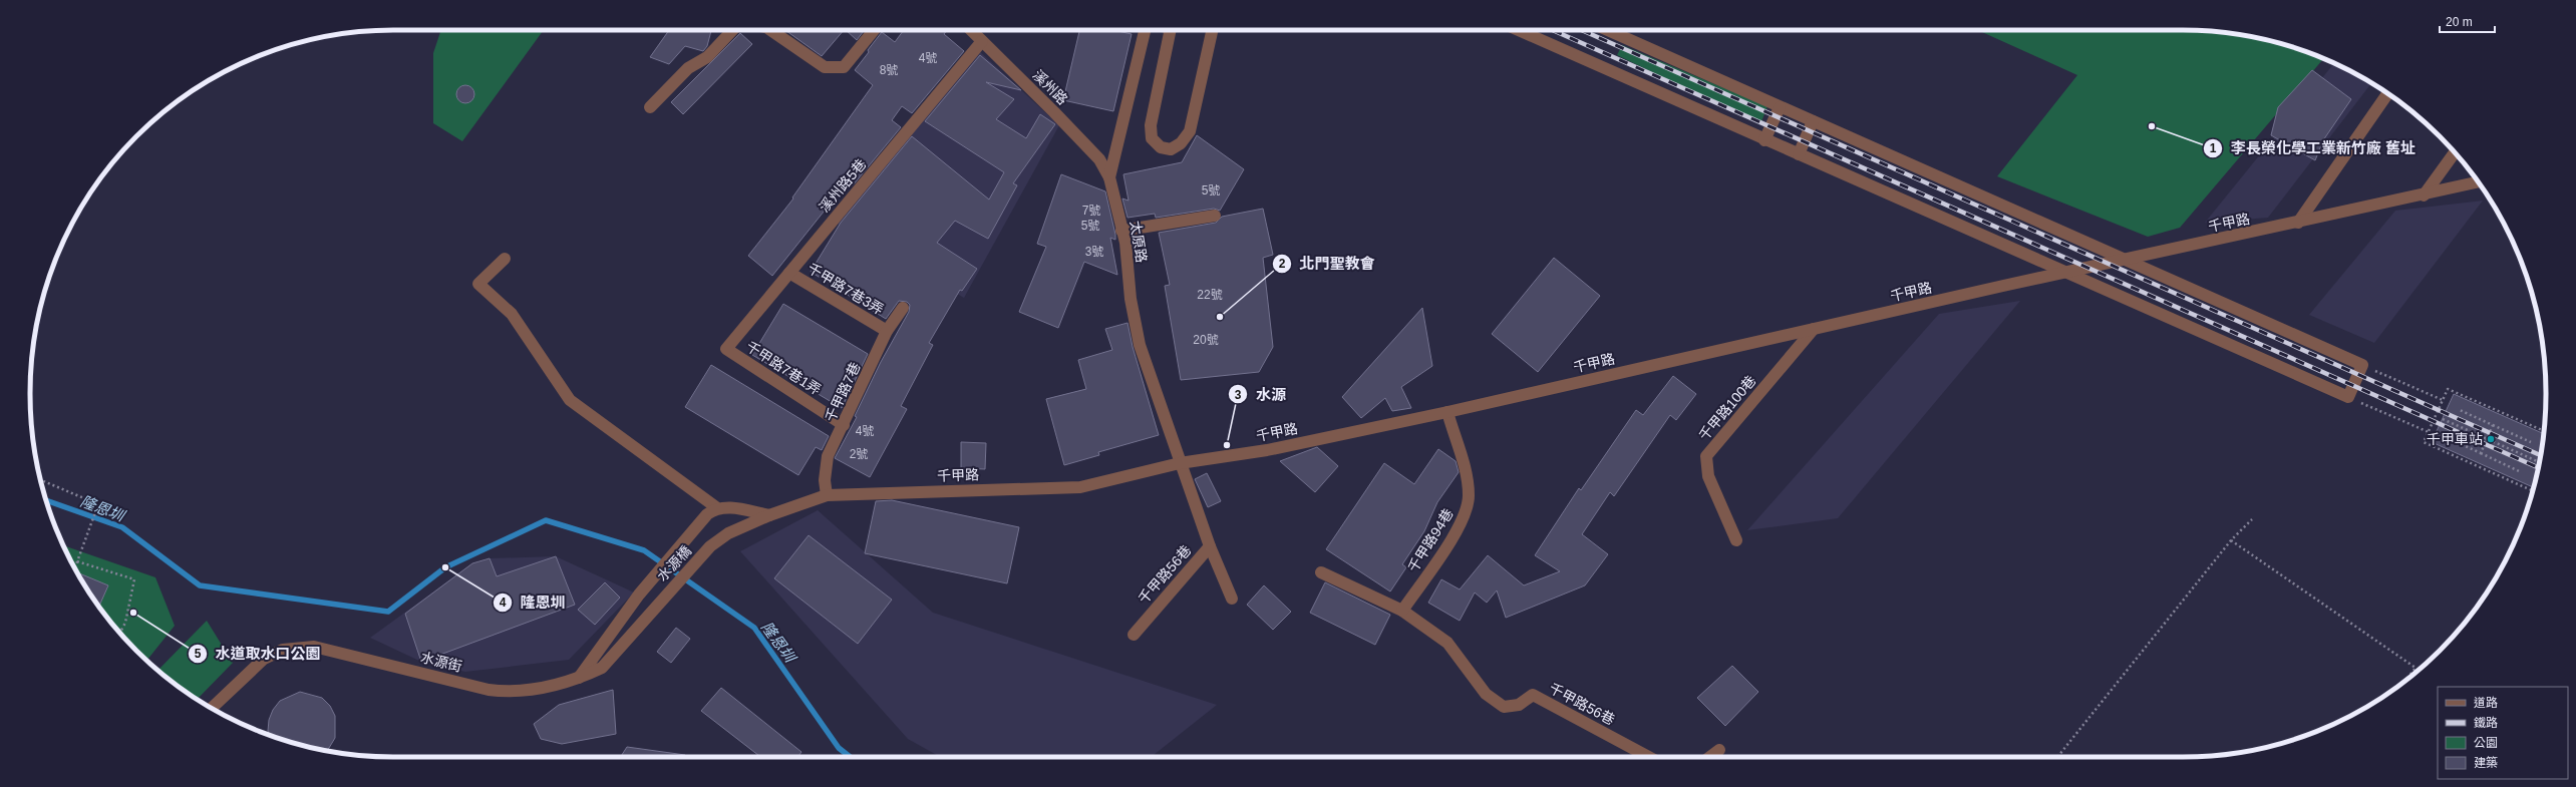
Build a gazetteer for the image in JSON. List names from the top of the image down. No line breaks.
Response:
{"streets":{"street":["溪州路","溪州路5巷","千甲路","太原路","千甲路7巷3弄","千甲路7巷1弄","千甲路7巷","千甲路100巷","千甲路94巷","水源橋","千甲路56巷","水源街"]},"crossings":[["溪州路","溪州路5巷"],["溪州路","太原路"],["溪州路5巷","千甲路7巷3弄"],["溪州路5巷","千甲路7巷1弄"],["千甲路","太原路"],["千甲路","千甲路7巷"],["千甲路","千甲路100巷"],["千甲路","千甲路94巷"],["千甲路","水源橋"],["千甲路","千甲路56巷"],["太原路","千甲路56巷"],["千甲路7巷3弄","千甲路7巷"],["千甲路7巷1弄","千甲路7巷"],["千甲路94巷","千甲路56巷"],["水源橋","水源街"]],"water":["隆恩圳"],"places":["李長榮化學工業新竹廠 舊址","北門聖教會","千甲車站","水源","隆恩圳","水道取水口公園"],"house_numbers":["4號","8號","5號","7號","5號","3號","22號","20號","4號","2號"],"legend":["道路","鐵路","公園","建築"],"scale_bar":"20 m"}
